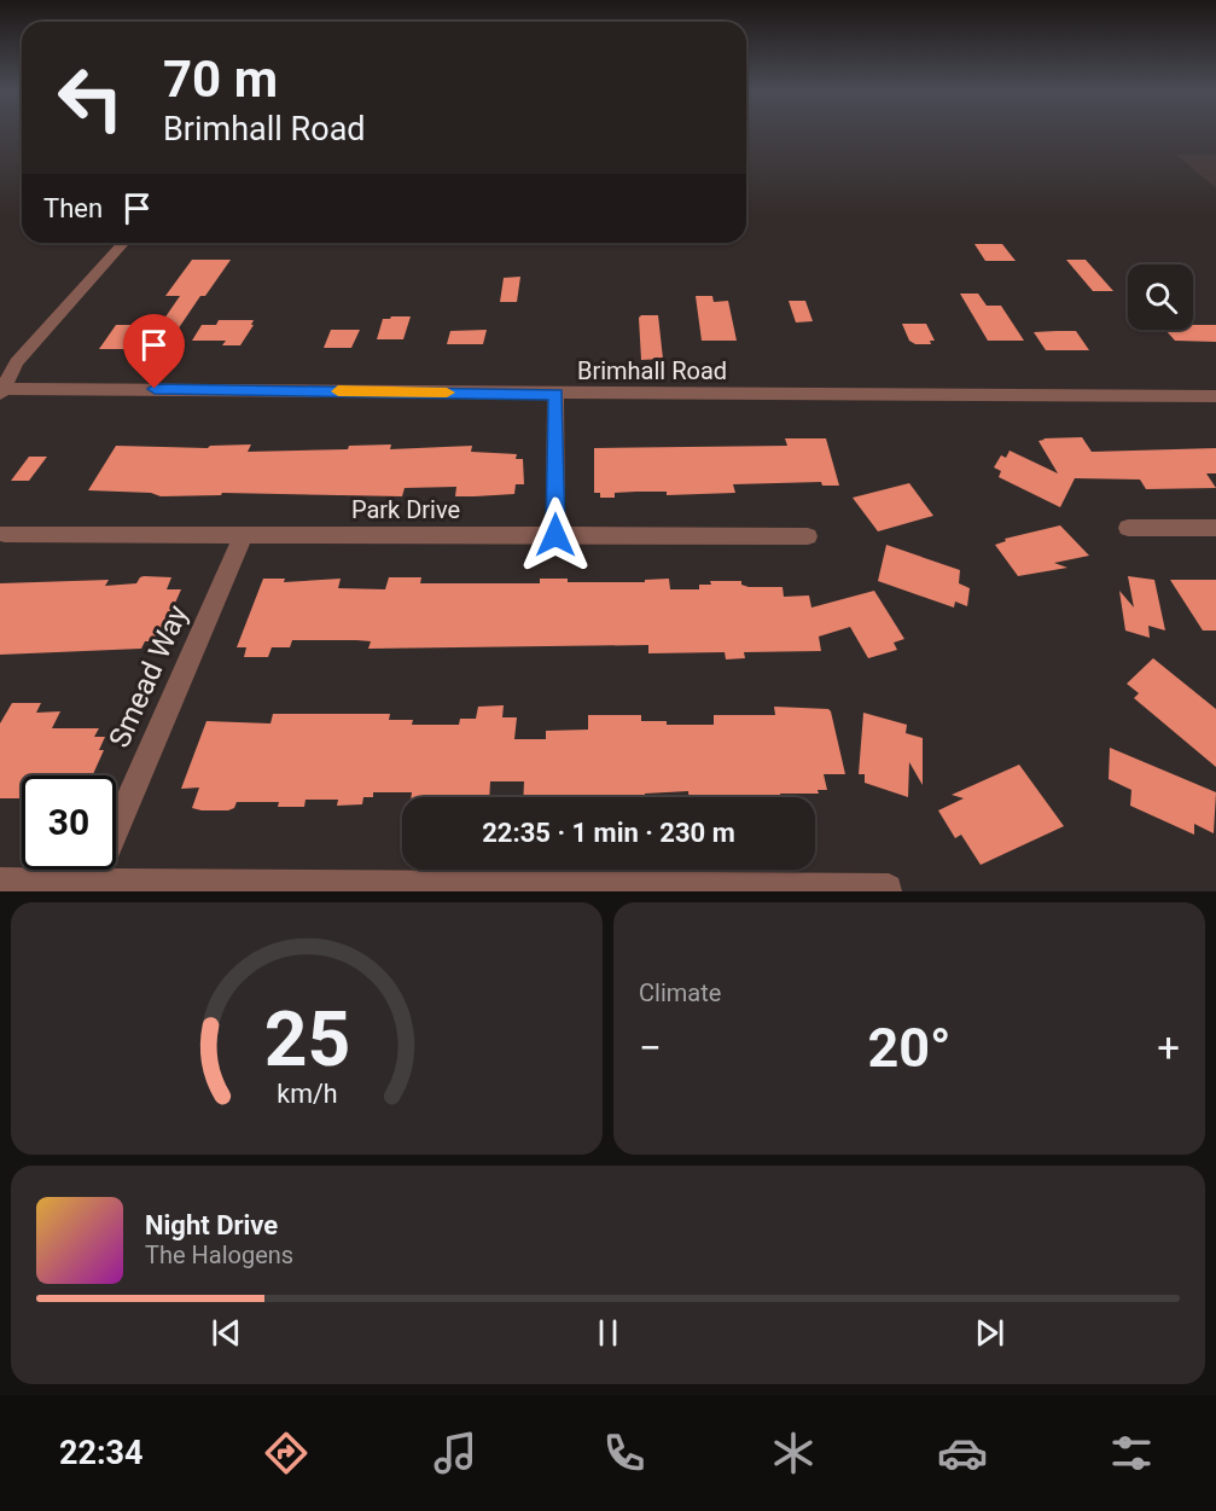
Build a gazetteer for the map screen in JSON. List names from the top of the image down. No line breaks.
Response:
{"streets":{"street":["Brimhall Road","Park Drive","Smead Way"]},"crossings":[["Park Drive","Smead Way"]],"page":{"turn":["70 m","Brimhall Road"],"then":"Then","limit":"30","trip":"22:35 · 1 min · 230 m","tile":"Climate","heat":["−","20°","+"],"song":["Night Drive","The Halogens"],"tabs":"22:34","gauge":["25","km/h"]}}
